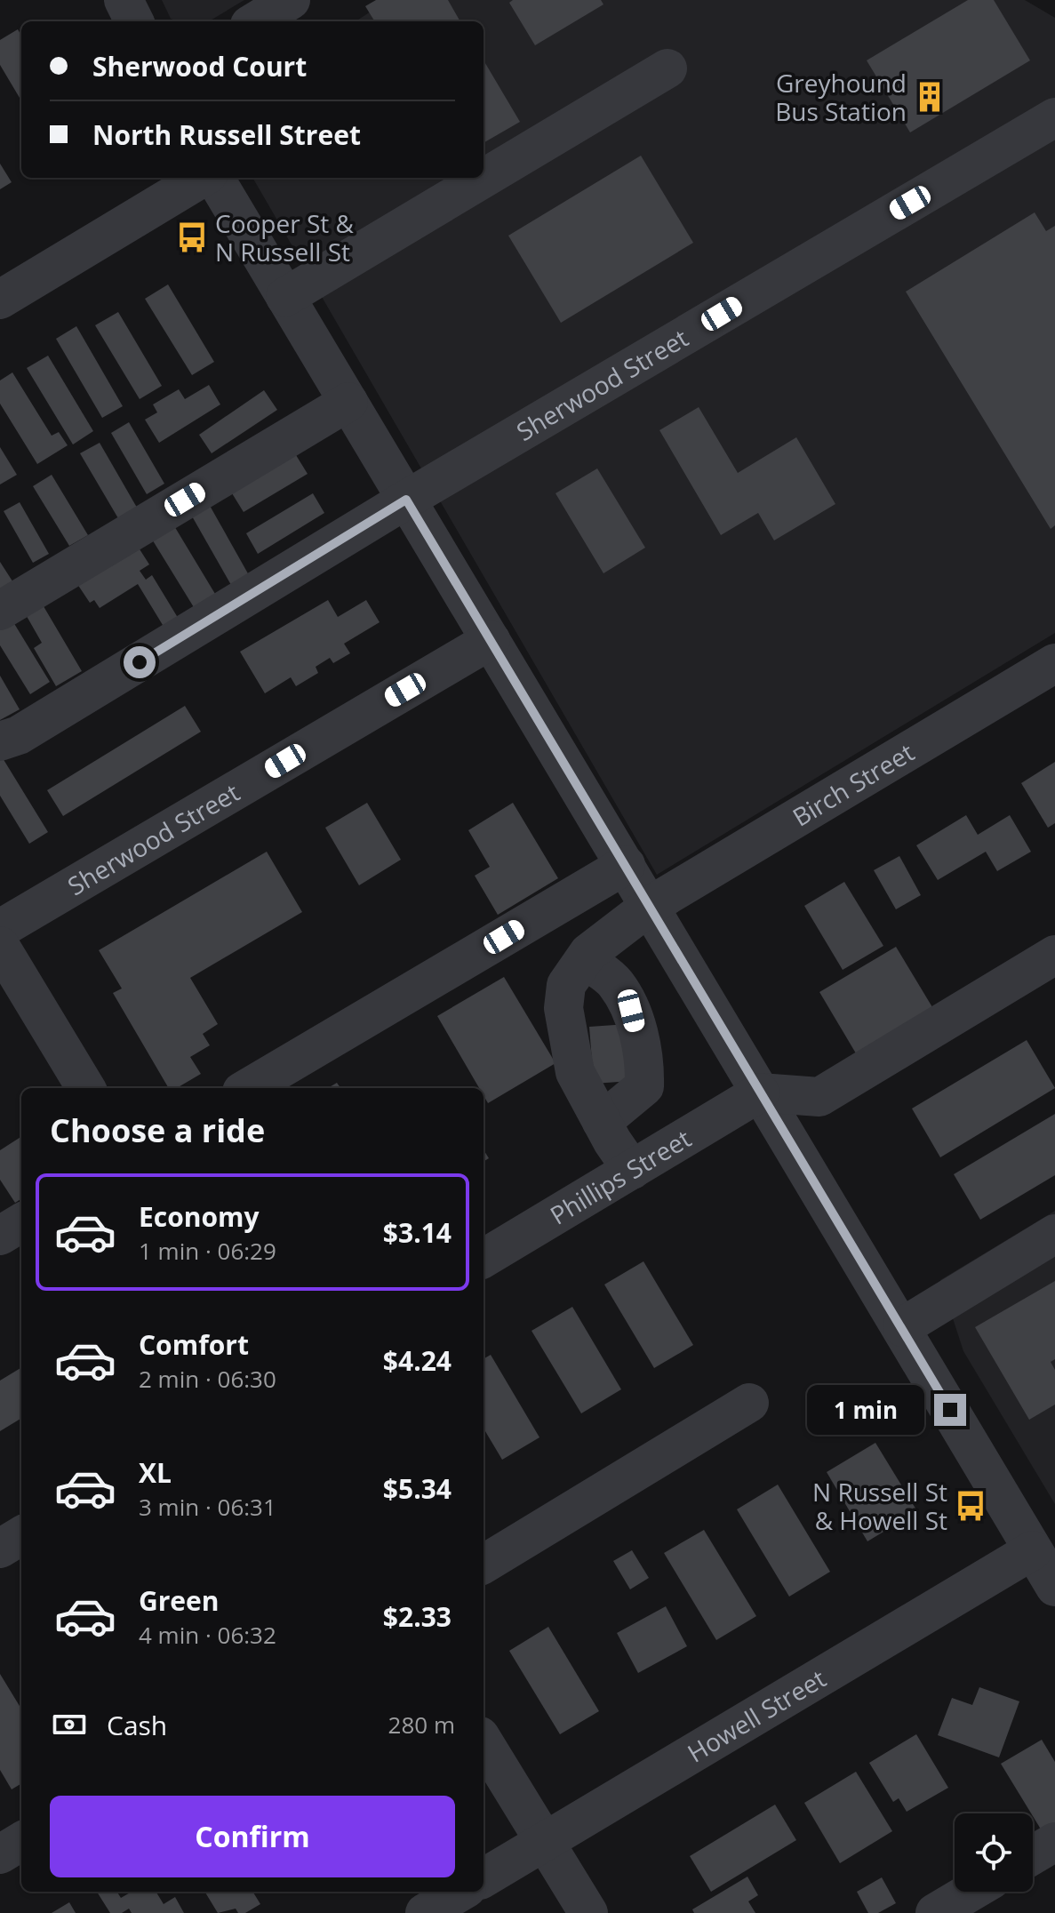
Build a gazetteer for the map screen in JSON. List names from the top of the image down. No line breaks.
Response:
{"streets":{"street":["Sherwood Street","Birch Street","Phillips Street","Howell Street"]},"crossings":[["Birch Street","Phillips Street"]],"places":{"building":["Greyhound Bus Station"],"bus stop":["Cooper St & N Russell St","N Russell St & Howell St"]},"page":{"banner":["Sherwood Court","North Russell Street"],"heading":"Choose a ride","list":[{"name":"Economy","note":"1 min · 06:29","value":"$3.14"},{"name":"Comfort","note":"2 min · 06:30","value":"$4.24"},{"name":"XL","note":"3 min · 06:31","value":"$5.34"},{"name":"Green","note":"4 min · 06:32","value":"$2.33"}],"bubble":"1 min","pay":["Cash","280 m"],"buttons":"Confirm"}}
